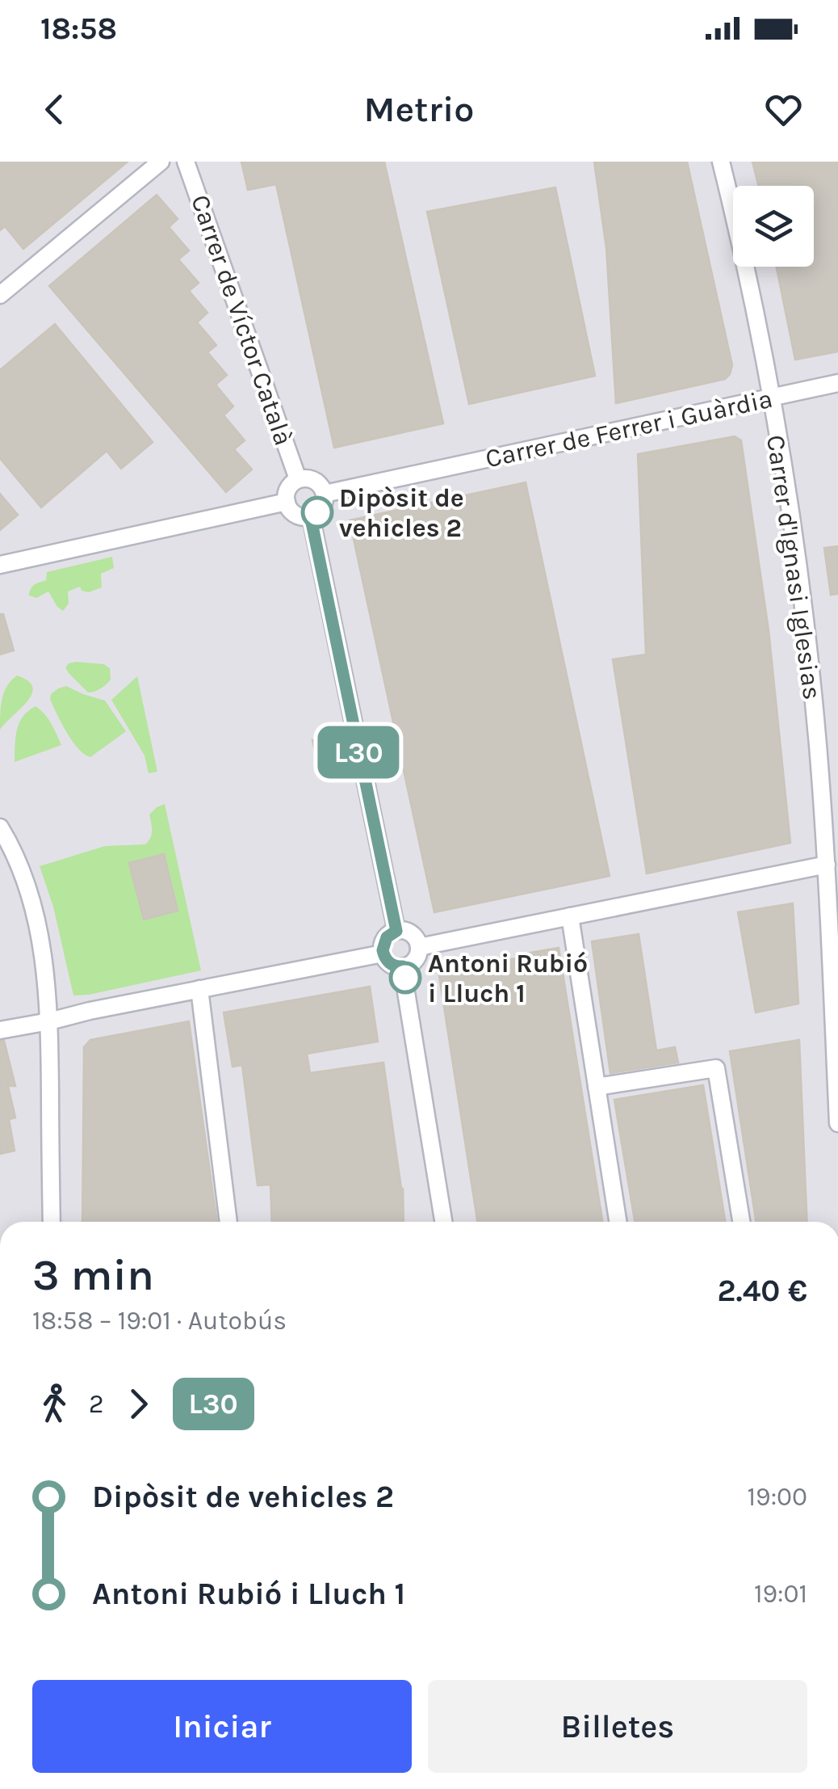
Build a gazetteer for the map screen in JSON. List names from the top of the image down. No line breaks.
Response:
{"streets":{"street":["Carrer de Víctor Català","Carrer de Ferrer i Guàrdia","Carrer d'Ignasi Iglesias"]},"crossings":[["Carrer de Víctor Català","Carrer de Ferrer i Guàrdia"],["Carrer de Ferrer i Guàrdia","Carrer d'Ignasi Iglesias"]],"places":["Dipòsit de vehicles 2","Antoni Rubió i Lluch 1"],"lines":["bus line L30"],"page":{"status":"18:58","header":"Metrio","on_map":"L30","heading":["3 min","18:58 – 19:01 · Autobús","2.40 €"],"legs":["2","L30"],"list":[{"name":"Dipòsit de vehicles 2","value":"19:00"},{"name":"Antoni Rubió i Lluch 1","value":"19:01"}],"buttons":["Iniciar","Billetes"]}}
